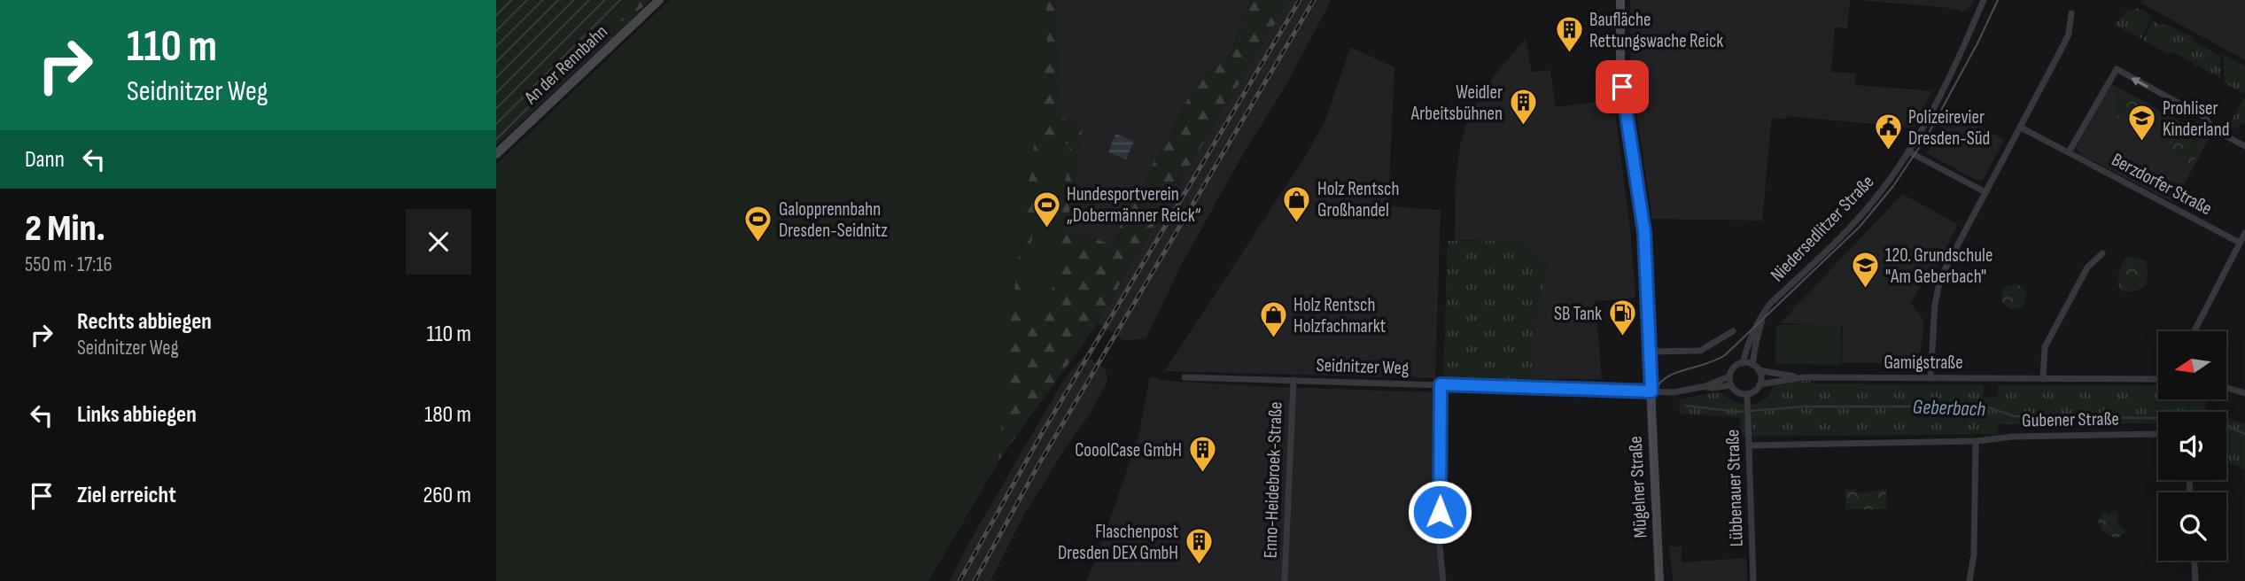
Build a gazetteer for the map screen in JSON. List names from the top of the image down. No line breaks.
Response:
{"streets":{"street":["An der Rennbahn","Berzdorfer Straße","Niedersedlitzer Straße","Gamigstraße","Seidnitzer Weg","Gubener Straße","Enno-Heidebroek-Straße","Mügelner Straße","Lübbenauer Straße"]},"crossings":[["Niedersedlitzer Straße","Gamigstraße"],["Niedersedlitzer Straße","Lübbenauer Straße"],["Gamigstraße","Lübbenauer Straße"],["Seidnitzer Weg","Enno-Heidebroek-Straße"],["Seidnitzer Weg","Mügelner Straße"],["Gubener Straße","Lübbenauer Straße"]],"water":["Geberbach"],"places":{"building":["Baufläche Rettungswache Reick","Weidler Arbeitsbühnen","CooolCase GmbH","Flaschenpost Dresden DEX GmbH"],"school or university":["Prohliser Kinderland","120. Grundschule \"Am Geberbach\""],"public building":["Polizeirevier Dresden-Süd"],"shop":["Holz Rentsch Großhandel","Holz Rentsch Holzfachmarkt"],"sports":["Hundesportverein „Dobermänner Reick“","Galopprennbahn Dresden-Seidnitz"],"fuel station":["SB Tank"]},"north":"left","page":{"turn":["110 m","Seidnitzer Weg"],"then":"Dann","heading":["2 Min.","550 m · 17:16"],"list":[{"name":"Rechts abbiegen","note":"Seidnitzer Weg","value":"110 m"},{"name":"Links abbiegen","value":"180 m"},{"name":"Ziel erreicht","value":"260 m"}]}}
